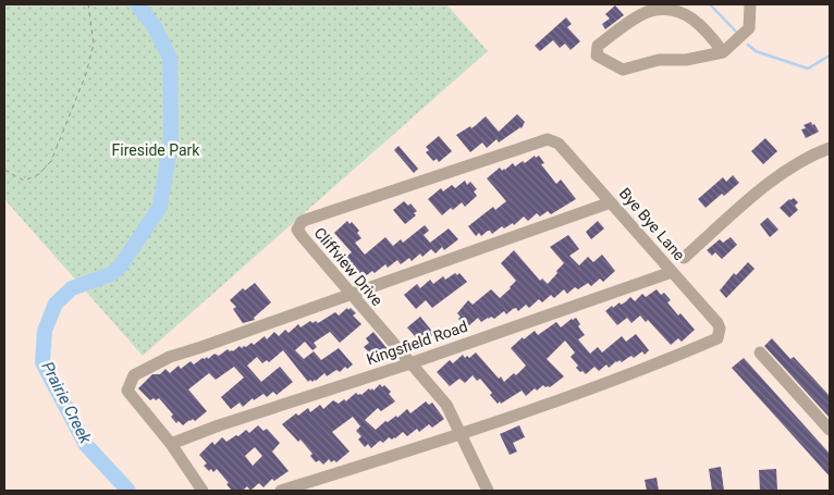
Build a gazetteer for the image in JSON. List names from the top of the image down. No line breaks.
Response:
{"streets":{"street":["Bye Bye Lane","Cliffview Drive","Kingsfield Road"]},"crossings":[["Bye Bye Lane","Cliffview Drive"],["Bye Bye Lane","Kingsfield Road"],["Cliffview Drive","Kingsfield Road"]],"water":["Prairie Creek"],"parks":["Fireside Park"]}
